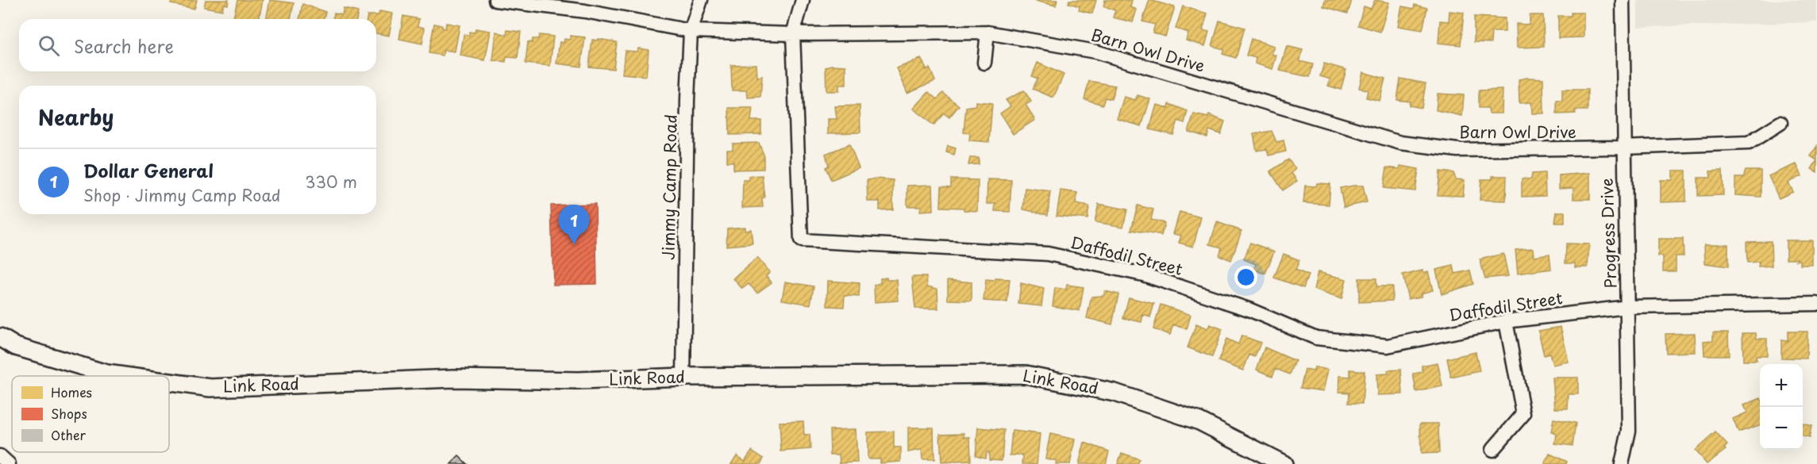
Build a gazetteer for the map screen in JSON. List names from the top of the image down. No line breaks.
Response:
{"streets":{"main road":["Link Road"],"street":["Barn Owl Drive","Jimmy Camp Road","Progress Drive","Daffodil Street"]},"crossings":[["Barn Owl Drive","Jimmy Camp Road"],["Barn Owl Drive","Progress Drive"],["Barn Owl Drive","Daffodil Street"],["Jimmy Camp Road","Link Road"],["Progress Drive","Daffodil Street"]],"legend":["Homes","Shops","Other"],"page":{"search":"Search here","heading":"Nearby","list":[{"mark":"1","name":"Dollar General","note":"Shop · Jimmy Camp Road","value":"330 m"}],"pins":"1","map_buttons":["+","−"]}}
